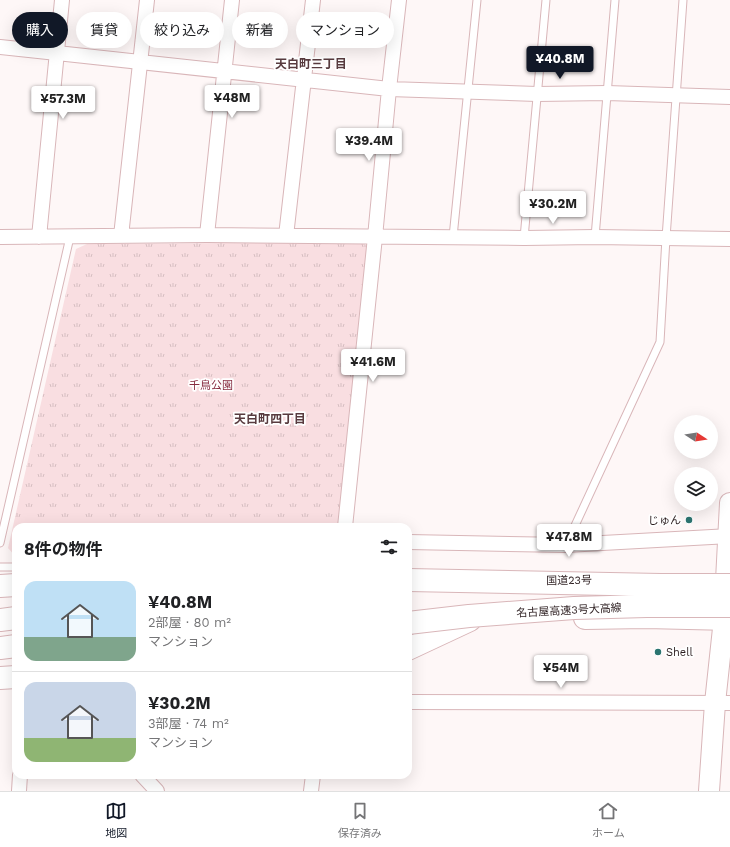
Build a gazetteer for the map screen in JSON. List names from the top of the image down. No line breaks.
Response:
{"streets":{"highway":["国道23号","名古屋高速3号大高線"]},"districts":["天白町三丁目","天白町四丁目"],"parks":["千鳥公園"],"places":["じゅん","Shell"],"north":"right","page":{"chip":["購入","賃貸","絞り込み","新着","マンション"],"price":["¥40.8M","¥48M","¥57.3M","¥39.4M","¥30.2M","¥41.6M","¥47.8M","¥54M"],"heading":"8件の物件","list":[{"name":"¥40.8M","note":"2部屋 · 80 m² · マンション"},{"name":"¥30.2M","note":"3部屋 · 74 m² · マンション"}],"tabs":["地図","保存済み","ホーム"]}}
